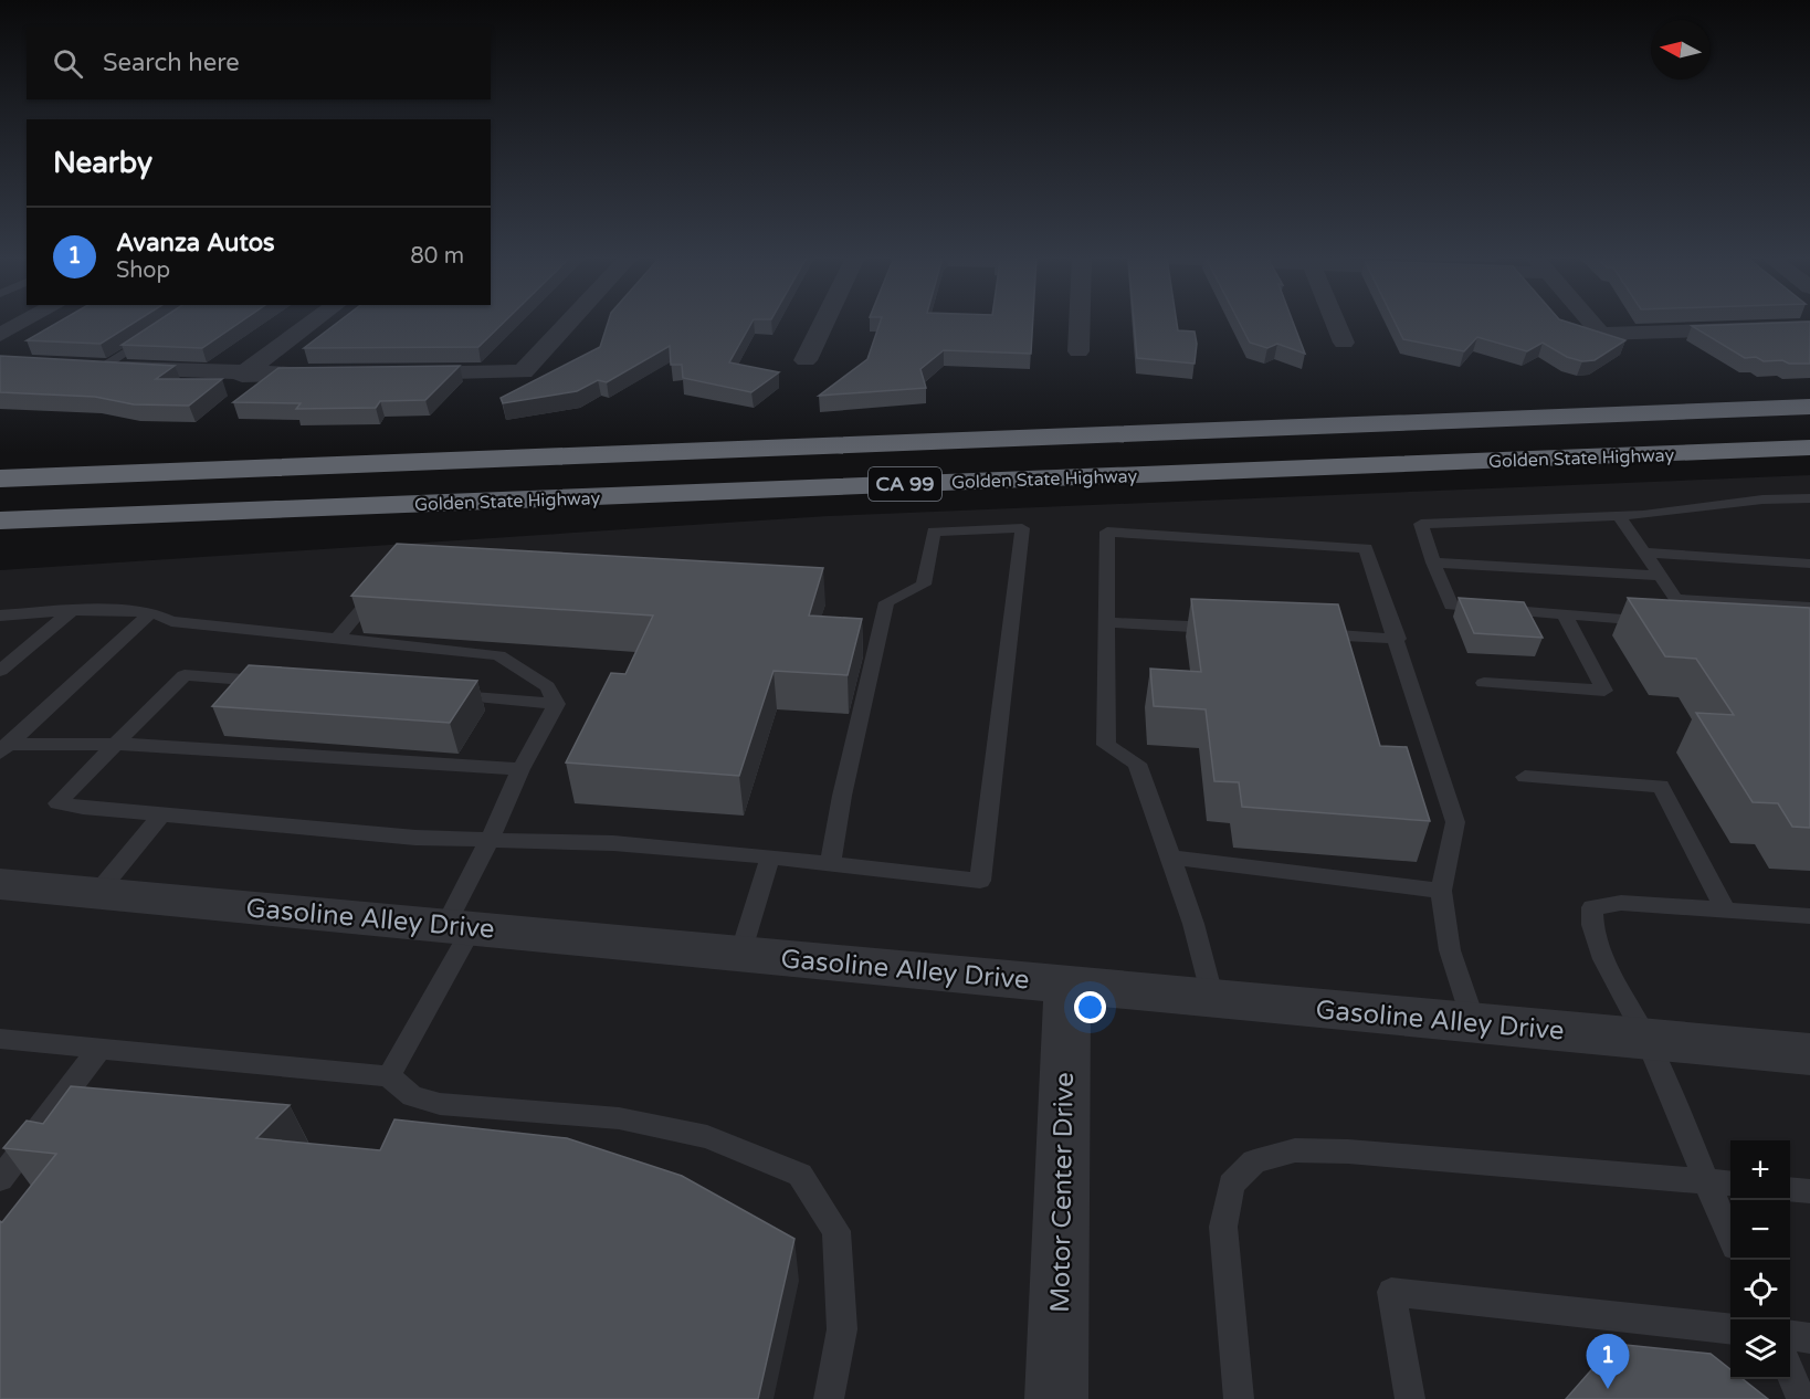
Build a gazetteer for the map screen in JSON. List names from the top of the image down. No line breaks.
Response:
{"streets":{"highway":["Golden State Highway","CA 99"],"street":["Gasoline Alley Drive","Motor Center Drive"]},"crossings":[["Gasoline Alley Drive","Motor Center Drive"]],"north":"left","page":{"search":"Search here","heading":"Nearby","list":[{"mark":"1","name":"Avanza Autos","note":"Shop","value":"80 m"}],"map_buttons":["+","−"],"pins":"1"}}
